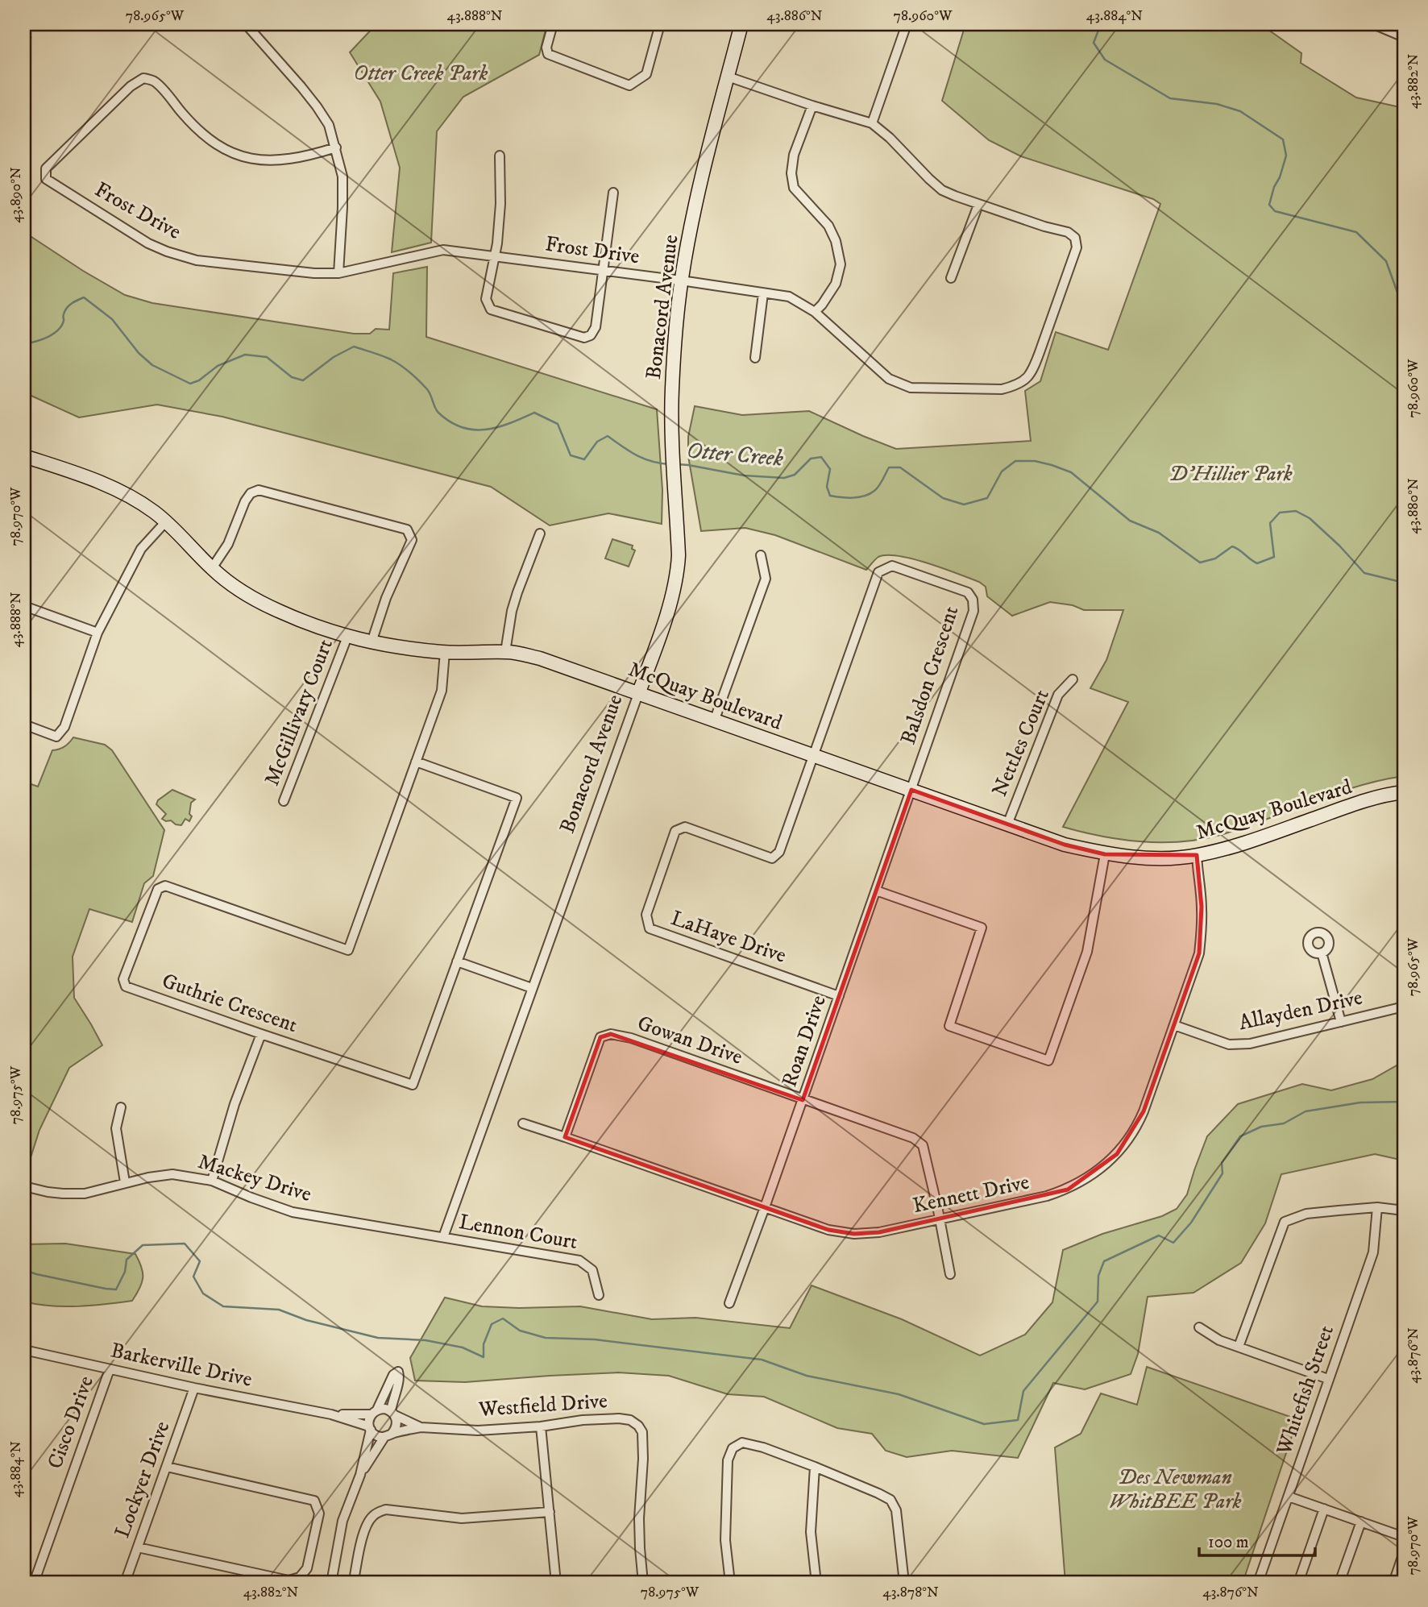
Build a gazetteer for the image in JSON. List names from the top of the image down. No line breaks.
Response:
{"streets":{"street":["Frost Drive","Bonacord Avenue","Balsdon Crescent","McQuay Boulevard","McGillivary Court","Nettles Court","LaHaye Drive","Guthrie Crescent","Allayden Drive","Gowan Drive","Roan Drive","Mackey Drive","Kennett Drive","Lennon Court","Barkerville Drive","Whitefish Street","Westfield Drive","Cisco Drive","Lockyer Drive"]},"crossings":[["Frost Drive","Bonacord Avenue"],["Bonacord Avenue","McQuay Boulevard"],["Bonacord Avenue","Mackey Drive"],["Bonacord Avenue","Lennon Court"],["Balsdon Crescent","McQuay Boulevard"],["Balsdon Crescent","LaHaye Drive"],["Balsdon Crescent","Roan Drive"],["McQuay Boulevard","McGillivary Court"],["McQuay Boulevard","Nettles Court"],["McQuay Boulevard","LaHaye Drive"],["McQuay Boulevard","Guthrie Crescent"],["McQuay Boulevard","Roan Drive"],["McQuay Boulevard","Kennett Drive"],["LaHaye Drive","Roan Drive"],["Allayden Drive","Kennett Drive"],["Gowan Drive","Roan Drive"],["Gowan Drive","Kennett Drive"],["Roan Drive","Kennett Drive"],["Mackey Drive","Lennon Court"],["Barkerville Drive","Westfield Drive"],["Barkerville Drive","Cisco Drive"],["Barkerville Drive","Lockyer Drive"]],"water":["Otter Creek"],"parks":["Otter Creek Park","D'Hillier Park","Des Newman WhitBEE Park"],"scale_bar":"100 m","coordinates":["78.965°W","43.888°N","43.886°N","78.960°W","43.884°N","43.882°N","43.890°N","43.880°N","78.970°W","78.975°W","43.876°N","43.878°N"]}
